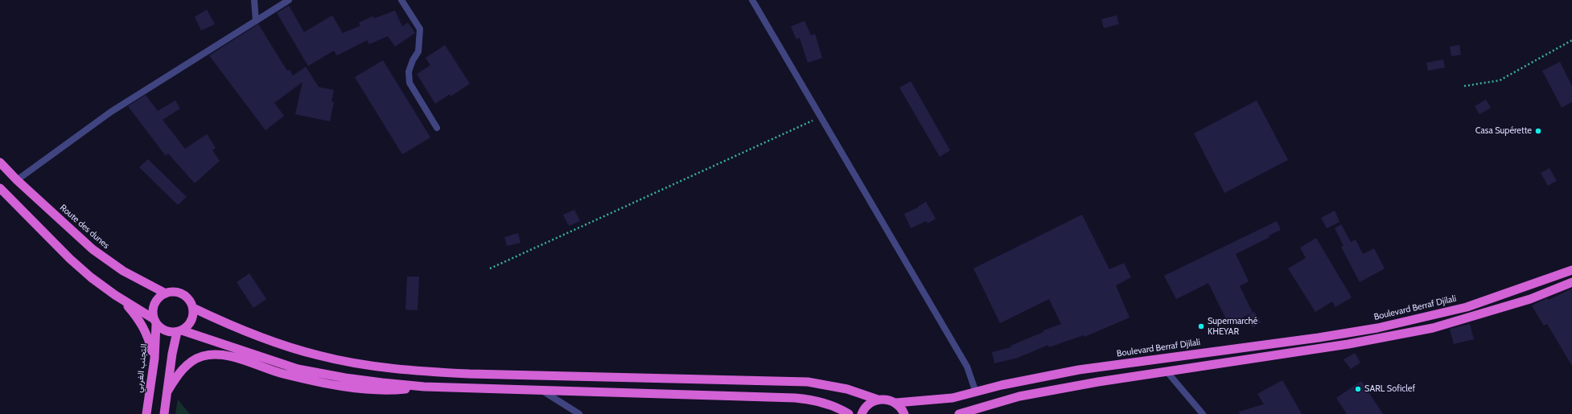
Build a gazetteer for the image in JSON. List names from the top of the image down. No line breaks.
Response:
{"streets":{"highway":["Route des dunes","Boulevard Berraf Djilali","التجنب الغربي"]},"crossings":[["Route des dunes","Boulevard Berraf Djilali"],["Route des dunes","التجنب الغربي"],["Boulevard Berraf Djilali","التجنب الغربي"]],"places":["Casa Supérette","Supermarché KHEYAR","SARL Soficlef"]}
